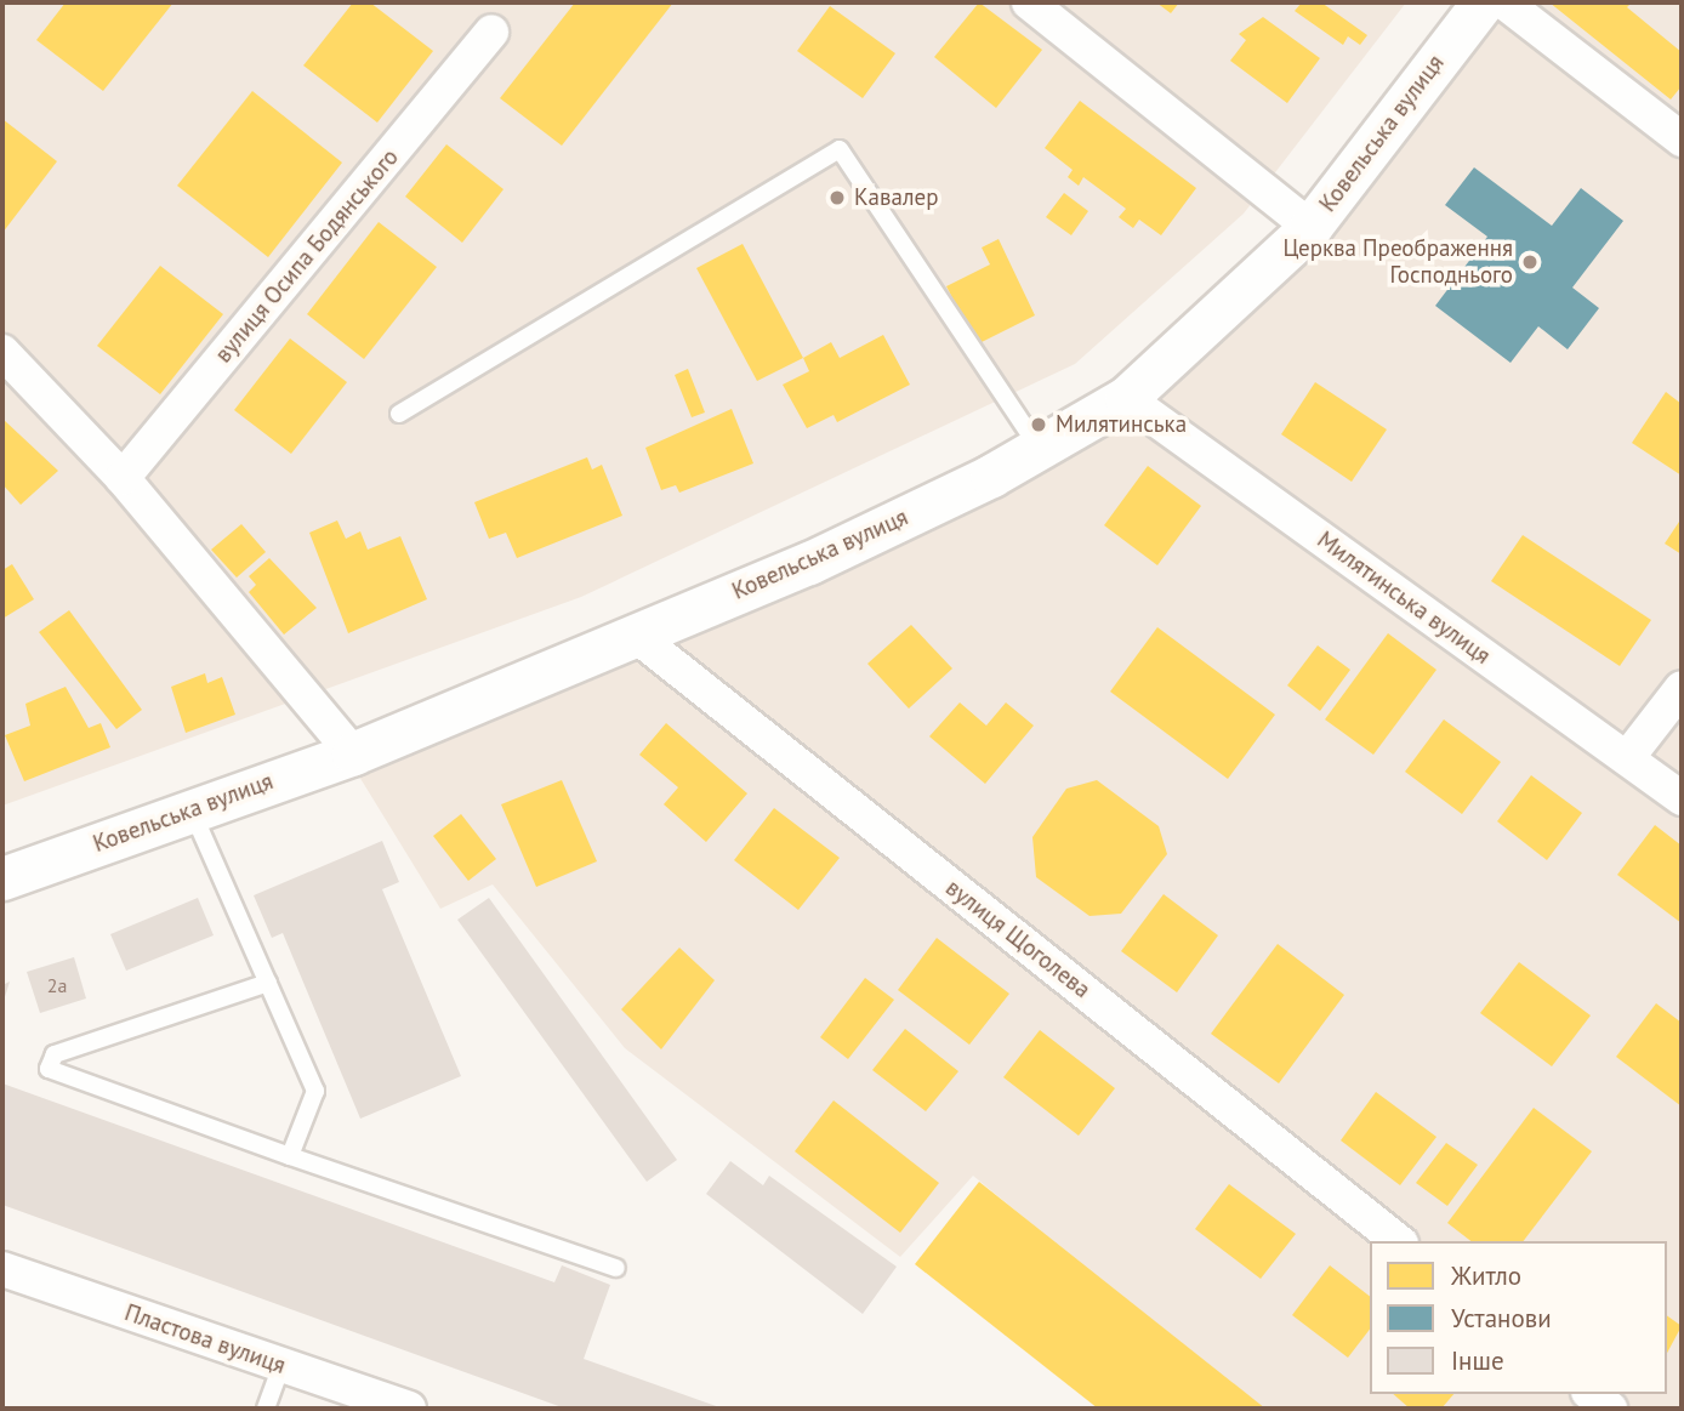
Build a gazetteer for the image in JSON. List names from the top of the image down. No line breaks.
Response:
{"streets":{"street":["Ковельська вулиця","вулиця Осипа Бодянського","Милятинська вулиця","вулиця Щоголева","Пластова вулиця"]},"crossings":[["Ковельська вулиця","Милятинська вулиця"],["Ковельська вулиця","вулиця Щоголева"]],"places":["Кавалер","Церква Преображення Господнього","Милятинська"],"house_numbers":["2а"],"legend":["Житло","Установи","Інше"]}
